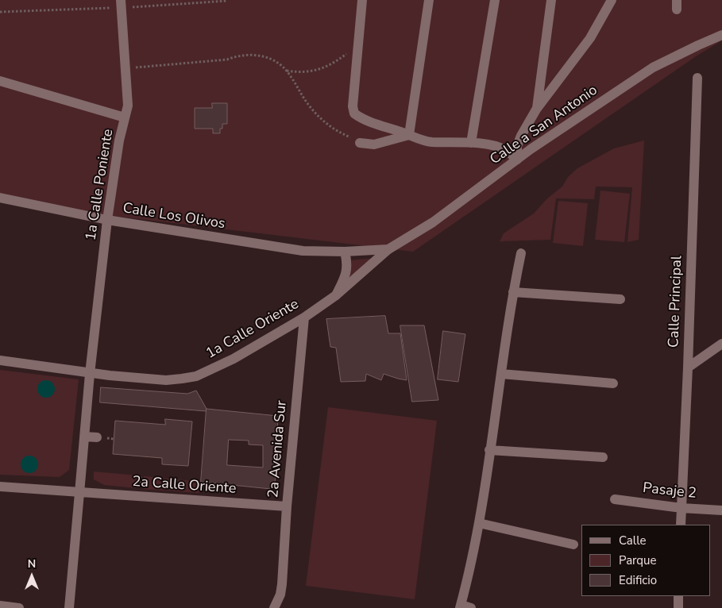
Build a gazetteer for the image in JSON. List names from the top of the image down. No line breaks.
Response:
{"streets":{"street":["Calle a San Antonio","1a Calle Poniente","Calle Los Olivos","Calle Principal","1a Calle Oriente","2a Avenida Sur","2a Calle Oriente","Pasaje 2"]},"crossings":[["Calle a San Antonio","Calle Los Olivos"],["Calle a San Antonio","1a Calle Oriente"],["1a Calle Poniente","Calle Los Olivos"],["1a Calle Poniente","1a Calle Oriente"],["1a Calle Poniente","2a Calle Oriente"],["Calle Los Olivos","1a Calle Oriente"],["Calle Principal","Pasaje 2"],["1a Calle Oriente","2a Avenida Sur"],["2a Avenida Sur","2a Calle Oriente"]],"legend":["Calle","Parque","Edificio"],"north":"top"}
